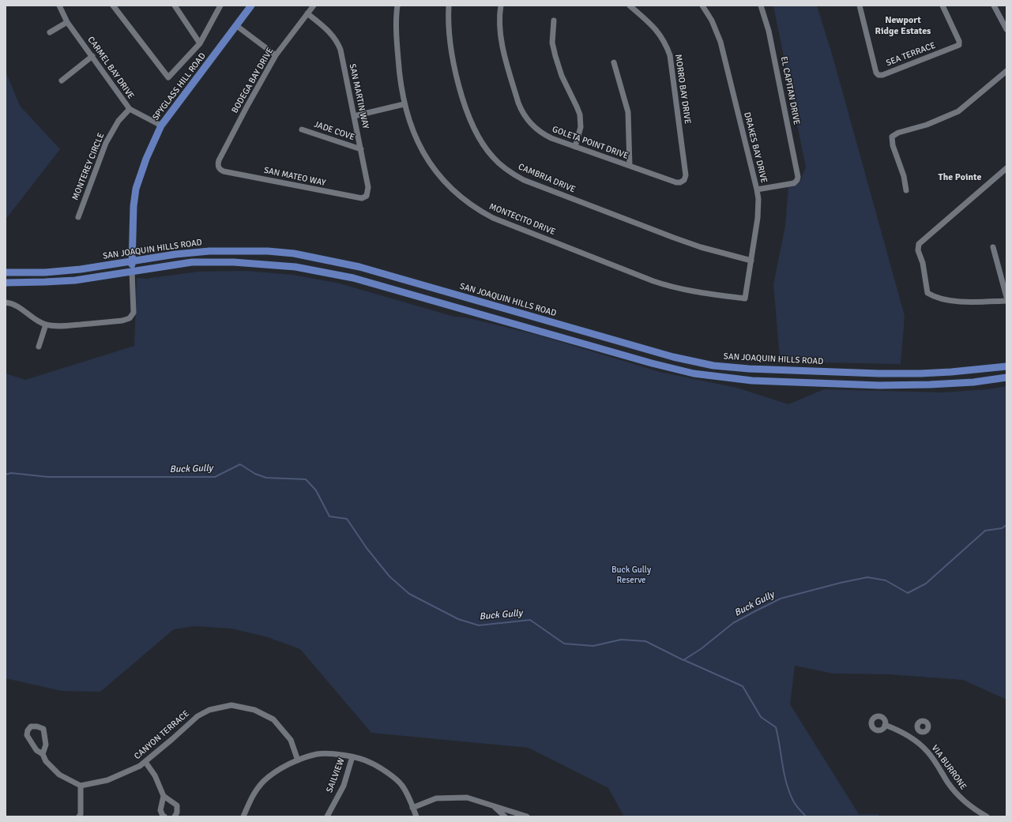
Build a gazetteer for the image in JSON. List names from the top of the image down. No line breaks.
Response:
{"streets":{"main road":["SPYGLASS HILL ROAD","SAN JOAQUIN HILLS ROAD"],"street":["SEA TERRACE","CARMEL BAY DRIVE","BODEGA BAY DRIVE","MORRO BAY DRIVE","EL CAPITAN DRIVE","SAN MARTIN WAY","JADE COVE","GOLETA POINT DRIVE","DRAKES BAY DRIVE","MONTEREY CIRCLE","SAN MATEO WAY","CAMBRIA DRIVE","MONTECITO DRIVE","CANYON TERRACE","VIA BURRONE","SAILVIEW"]},"crossings":[["CARMEL BAY DRIVE","SPYGLASS HILL ROAD"],["CARMEL BAY DRIVE","MONTEREY CIRCLE"],["BODEGA BAY DRIVE","SAN MARTIN WAY"],["BODEGA BAY DRIVE","SAN MATEO WAY"],["SPYGLASS HILL ROAD","SAN JOAQUIN HILLS ROAD"],["MORRO BAY DRIVE","GOLETA POINT DRIVE"],["EL CAPITAN DRIVE","DRAKES BAY DRIVE"],["SAN MARTIN WAY","JADE COVE"],["SAN MARTIN WAY","SAN MATEO WAY"],["DRAKES BAY DRIVE","CAMBRIA DRIVE"],["DRAKES BAY DRIVE","MONTECITO DRIVE"]],"districts":["Newport Ridge Estates","The Pointe"],"water":["Buck Gully"],"parks":["Buck Gully Reserve"]}
